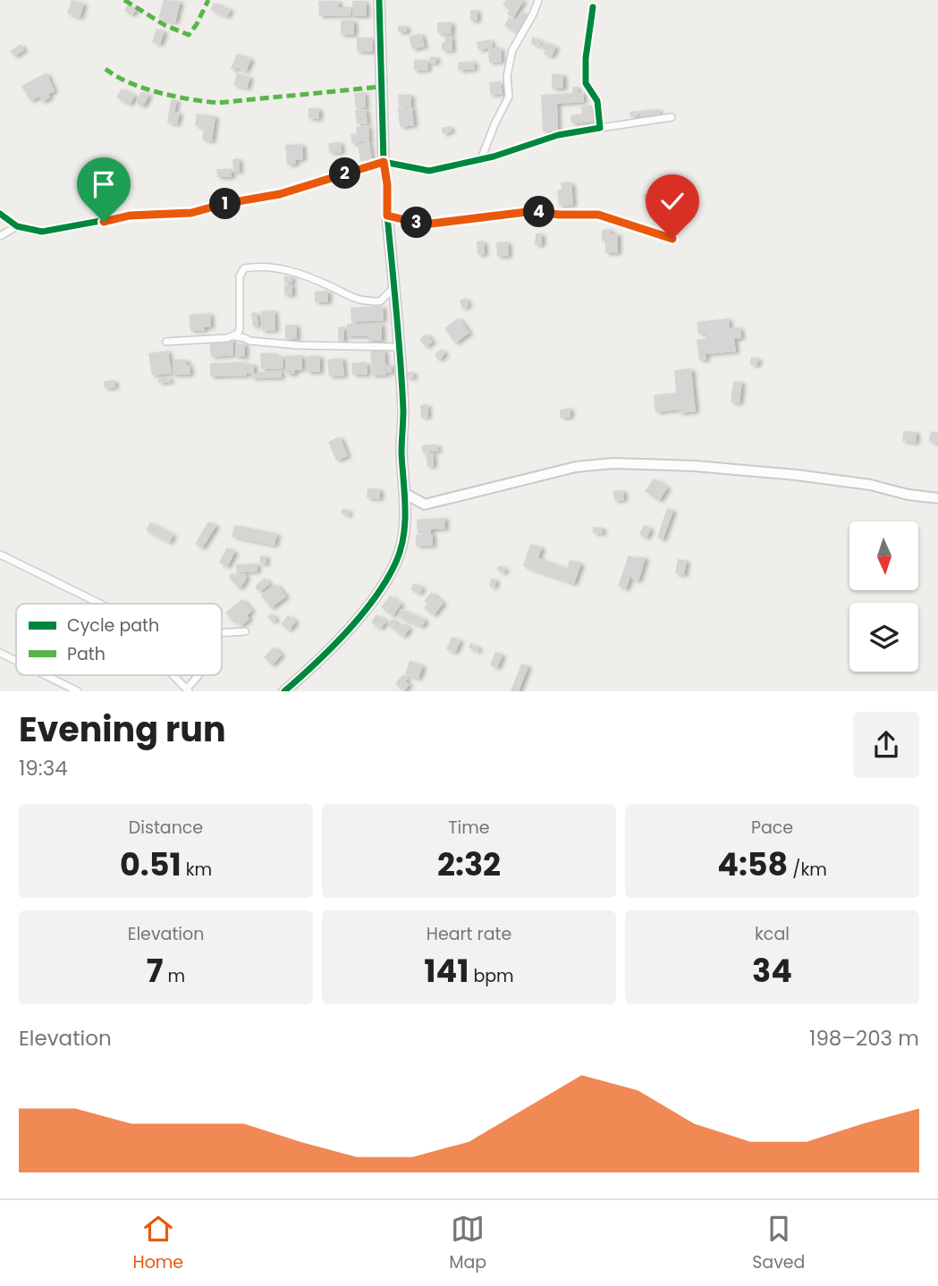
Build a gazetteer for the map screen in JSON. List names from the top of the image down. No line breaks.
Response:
{"legend":["Cycle path","Path"],"north":"bottom","page":{"pins":["2","1","4","3"],"heading":["Evening run","19:34"],"stats":[["Distance","0.51 km"],["Time","2:32"],["Pace","4:58 /km"],["Elevation","7 m"],["Heart rate","141 bpm"],["kcal","34"]],"chart":["Elevation","198–203 m"],"tabs":["Home","Map","Saved"]}}
